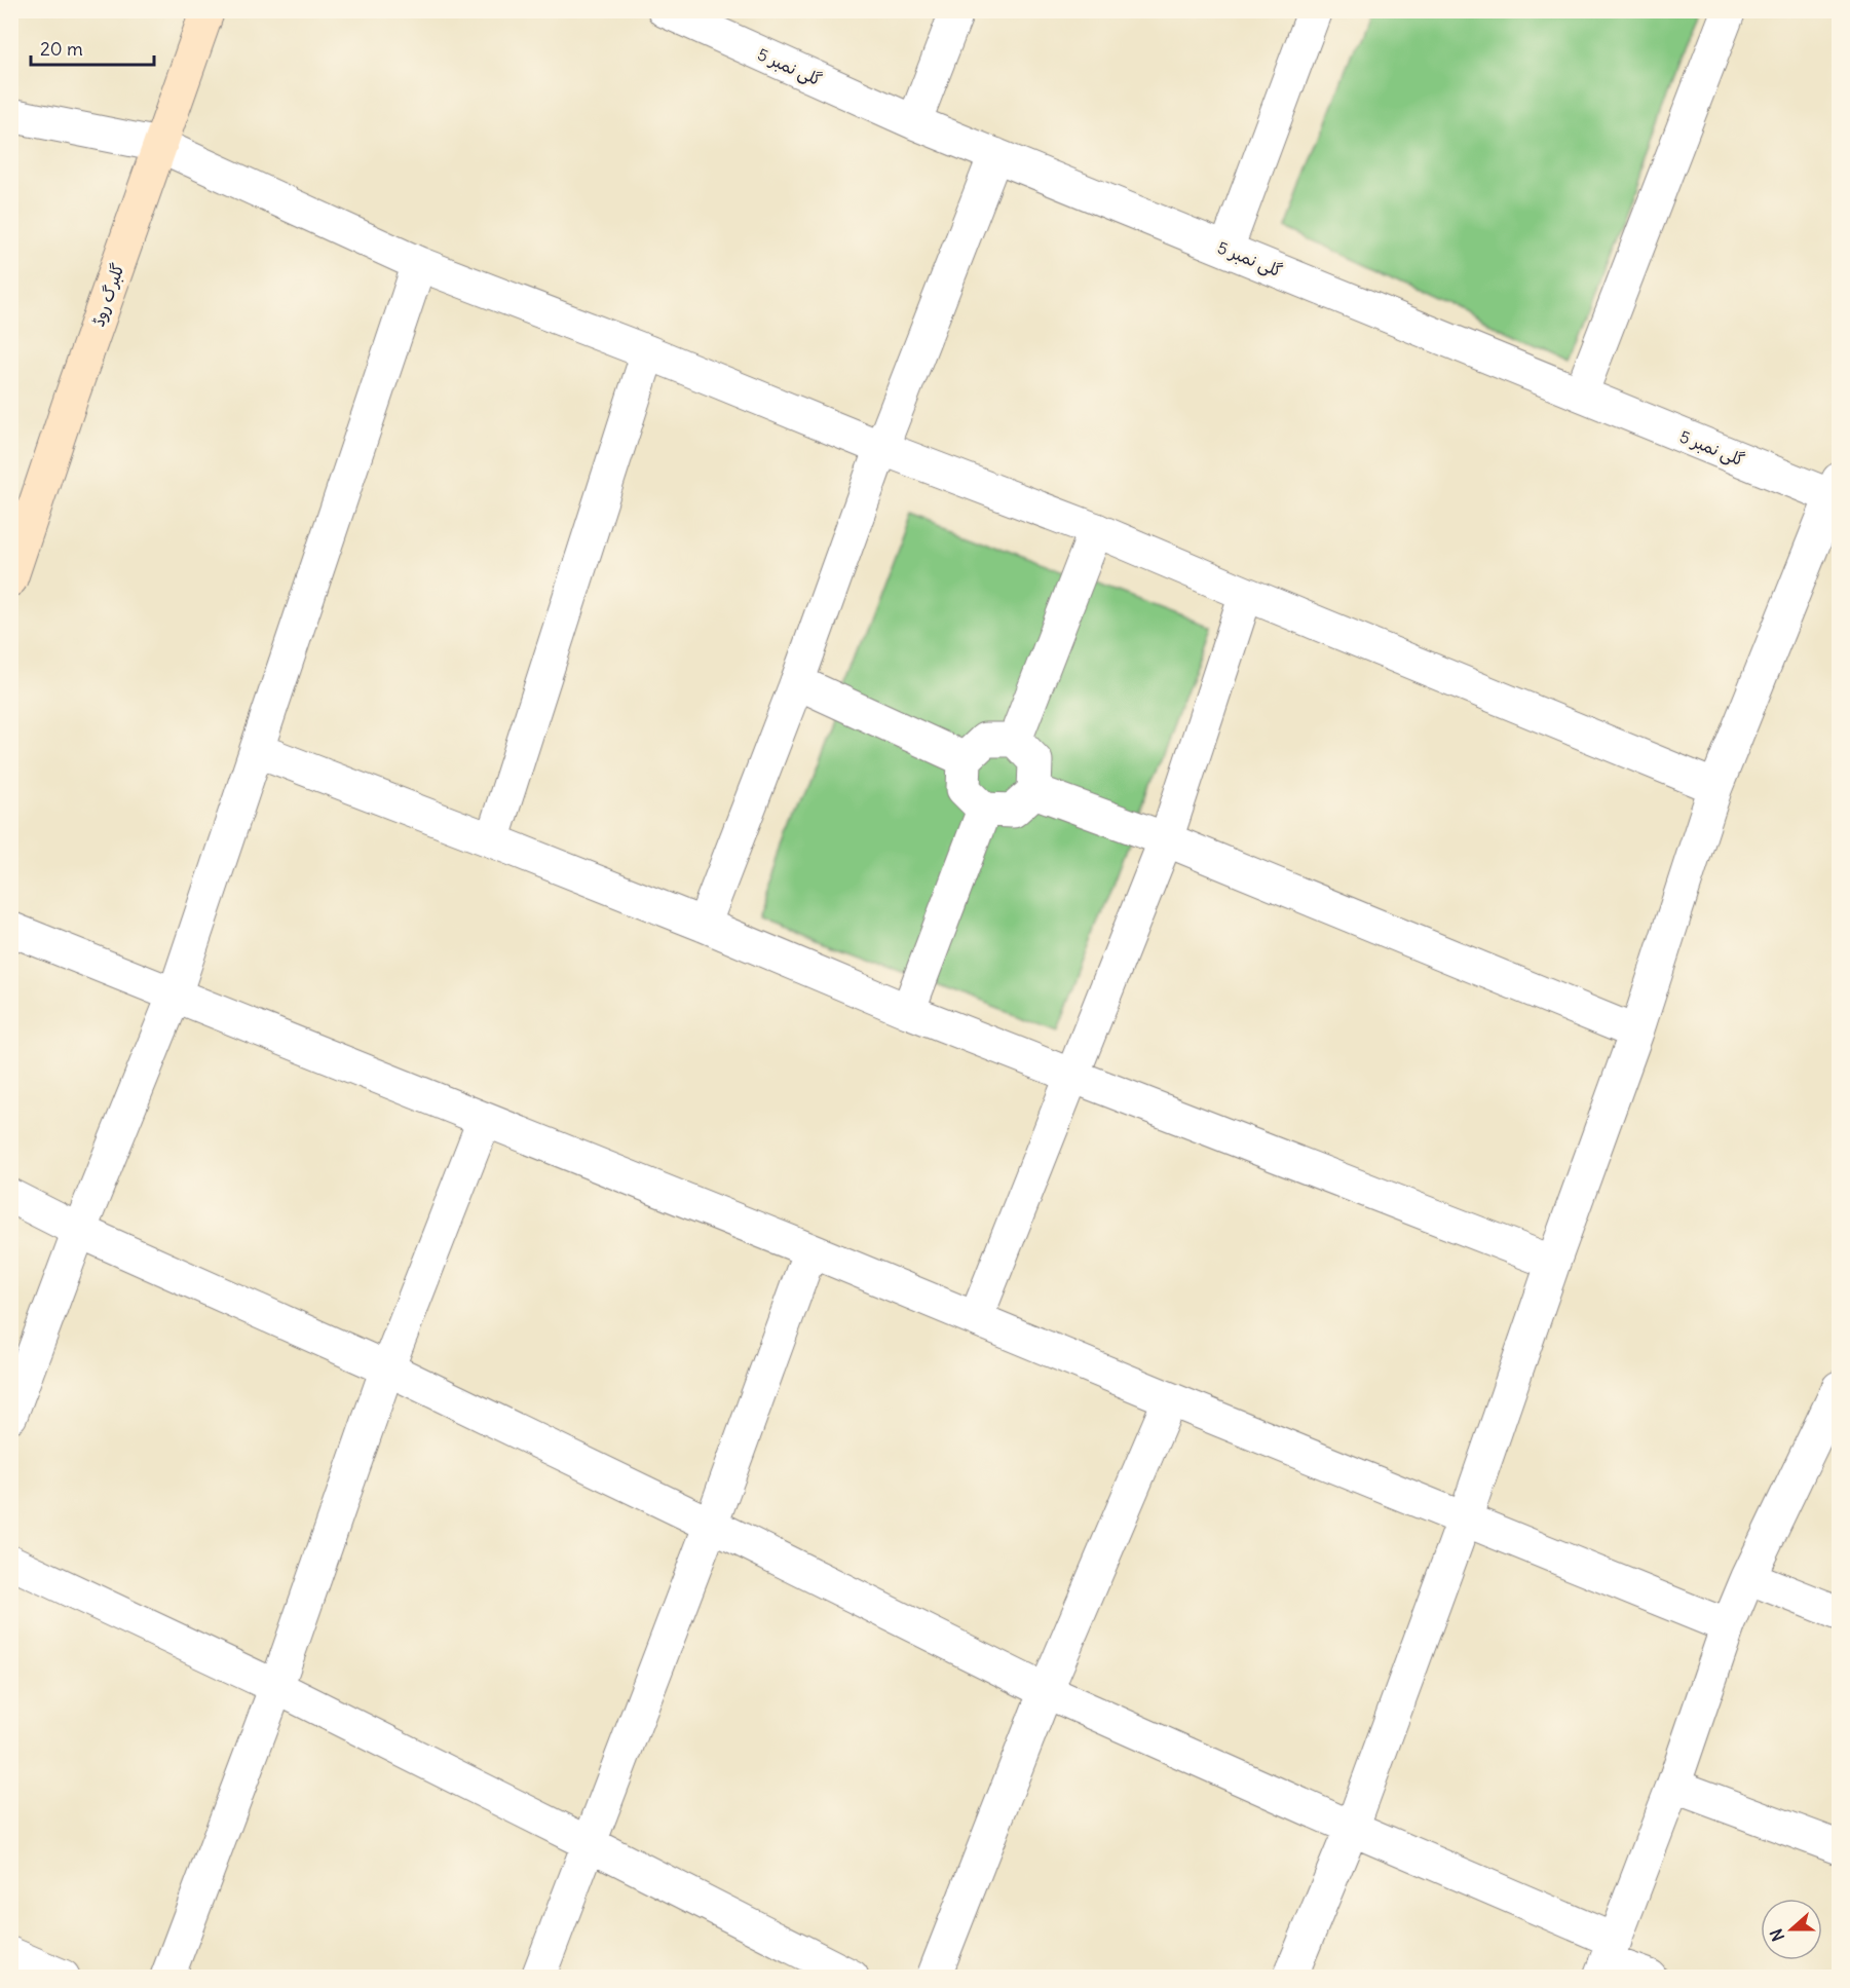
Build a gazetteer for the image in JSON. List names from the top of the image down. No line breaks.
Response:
{"streets":{"main road":["گلبرگ روڈ"],"street":["گلی نمبر 5"]},"scale_bar":"20 m","north":"left"}
